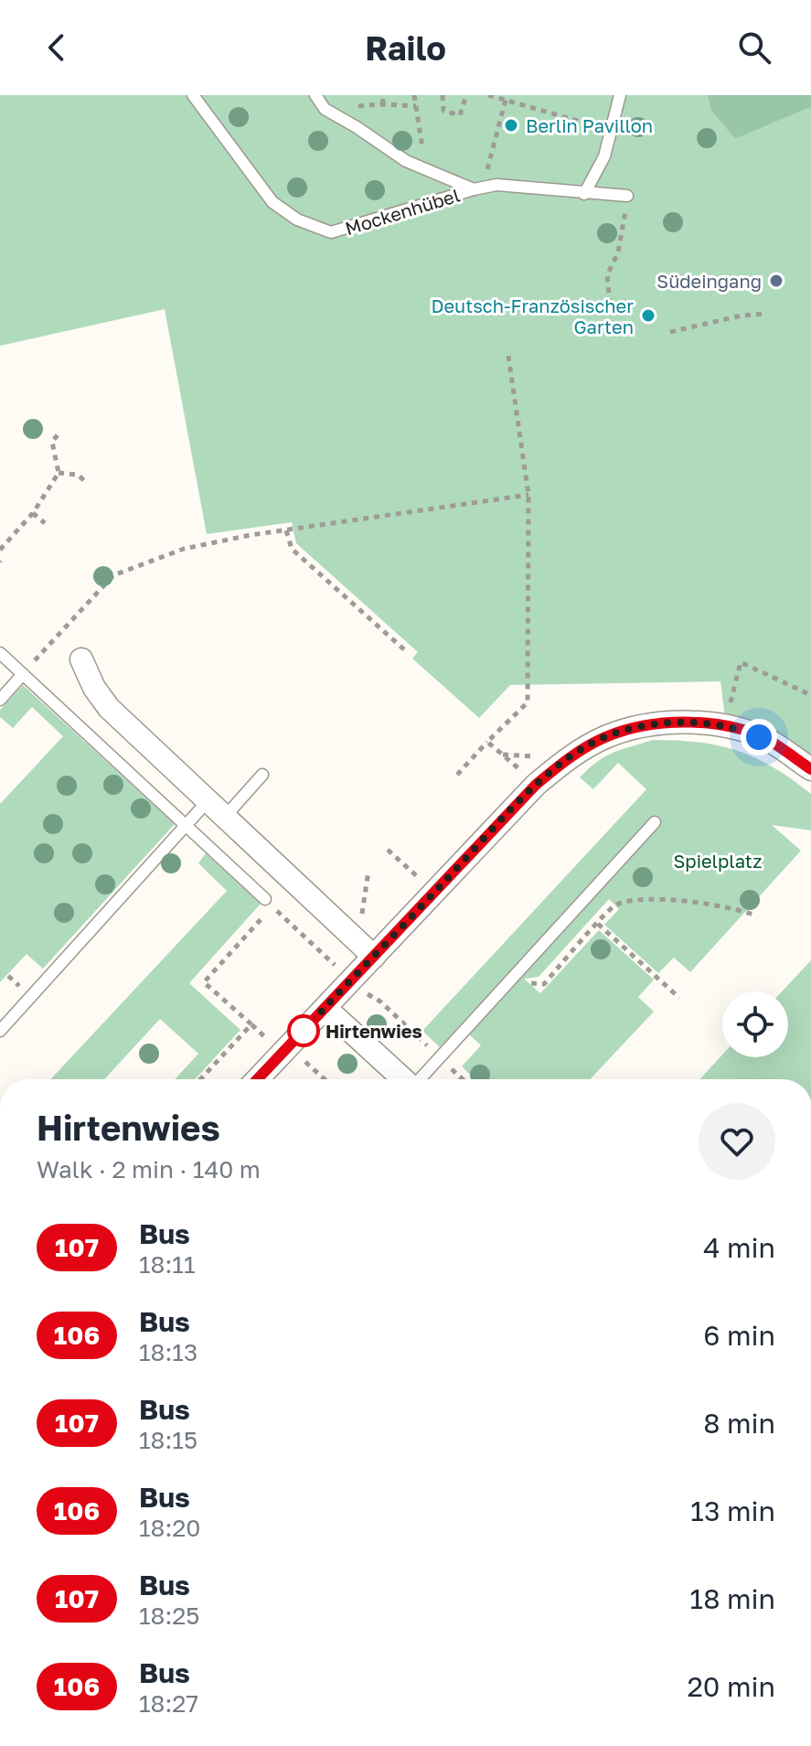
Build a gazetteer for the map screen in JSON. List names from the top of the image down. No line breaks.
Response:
{"streets":{"lane":["Mockenhübel"]},"parks":["Spielplatz"],"places":["Berlin Pavillon","Südeingang","Deutsch-Französischer Garten","Hirtenwies"],"lines":["bus line 107"],"page":{"header":"Railo","heading":["Hirtenwies","Walk · 2 min · 140 m"],"list":[{"mark":"107","name":"Bus","note":"18:11","value":"4 min"},{"mark":"106","name":"Bus","note":"18:13","value":"6 min"},{"mark":"107","name":"Bus","note":"18:15","value":"8 min"},{"mark":"106","name":"Bus","note":"18:20","value":"13 min"},{"mark":"107","name":"Bus","note":"18:25","value":"18 min"},{"mark":"106","name":"Bus","note":"18:27","value":"20 min"}]}}
